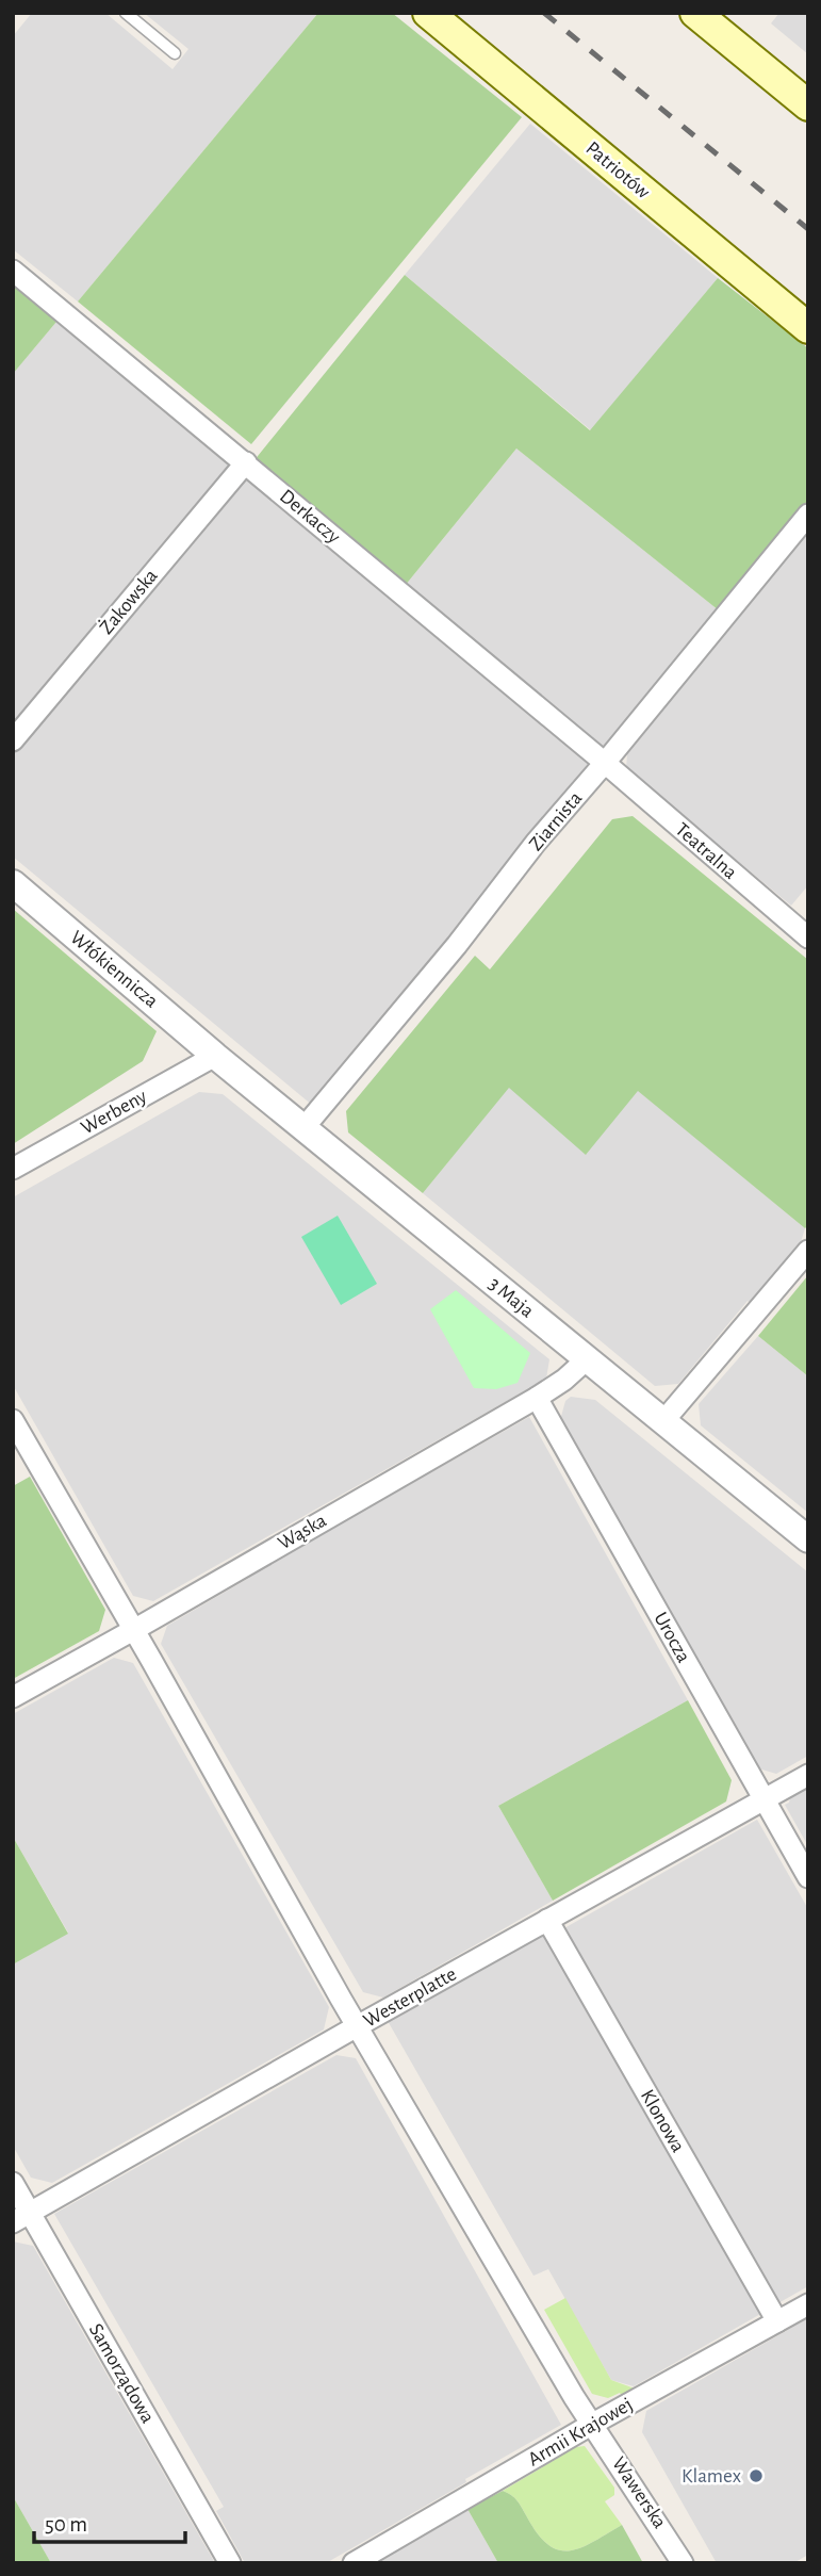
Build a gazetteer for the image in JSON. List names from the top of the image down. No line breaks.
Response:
{"streets":{"main road":["Patriotów"],"street":["Derkaczy","Żakowska","Ziarnista","Teatralna","Włókiennicza","Werbeny","3 Maja","Wąska","Urocza","Westerplatte","Klonowa","Samorządowa","Armii Krajowej","Wawerska"]},"crossings":[["Derkaczy","Żakowska"],["Derkaczy","Ziarnista"],["Derkaczy","Teatralna"],["Ziarnista","Teatralna"],["Ziarnista","3 Maja"],["Włókiennicza","Werbeny"],["Włókiennicza","3 Maja"],["Werbeny","3 Maja"],["3 Maja","Wąska"],["Wąska","Urocza"],["Wąska","Wawerska"],["Urocza","Westerplatte"],["Westerplatte","Klonowa"],["Westerplatte","Samorządowa"],["Westerplatte","Wawerska"],["Klonowa","Armii Krajowej"],["Armii Krajowej","Wawerska"]],"places":["Klamex"],"scale_bar":"50 m"}
